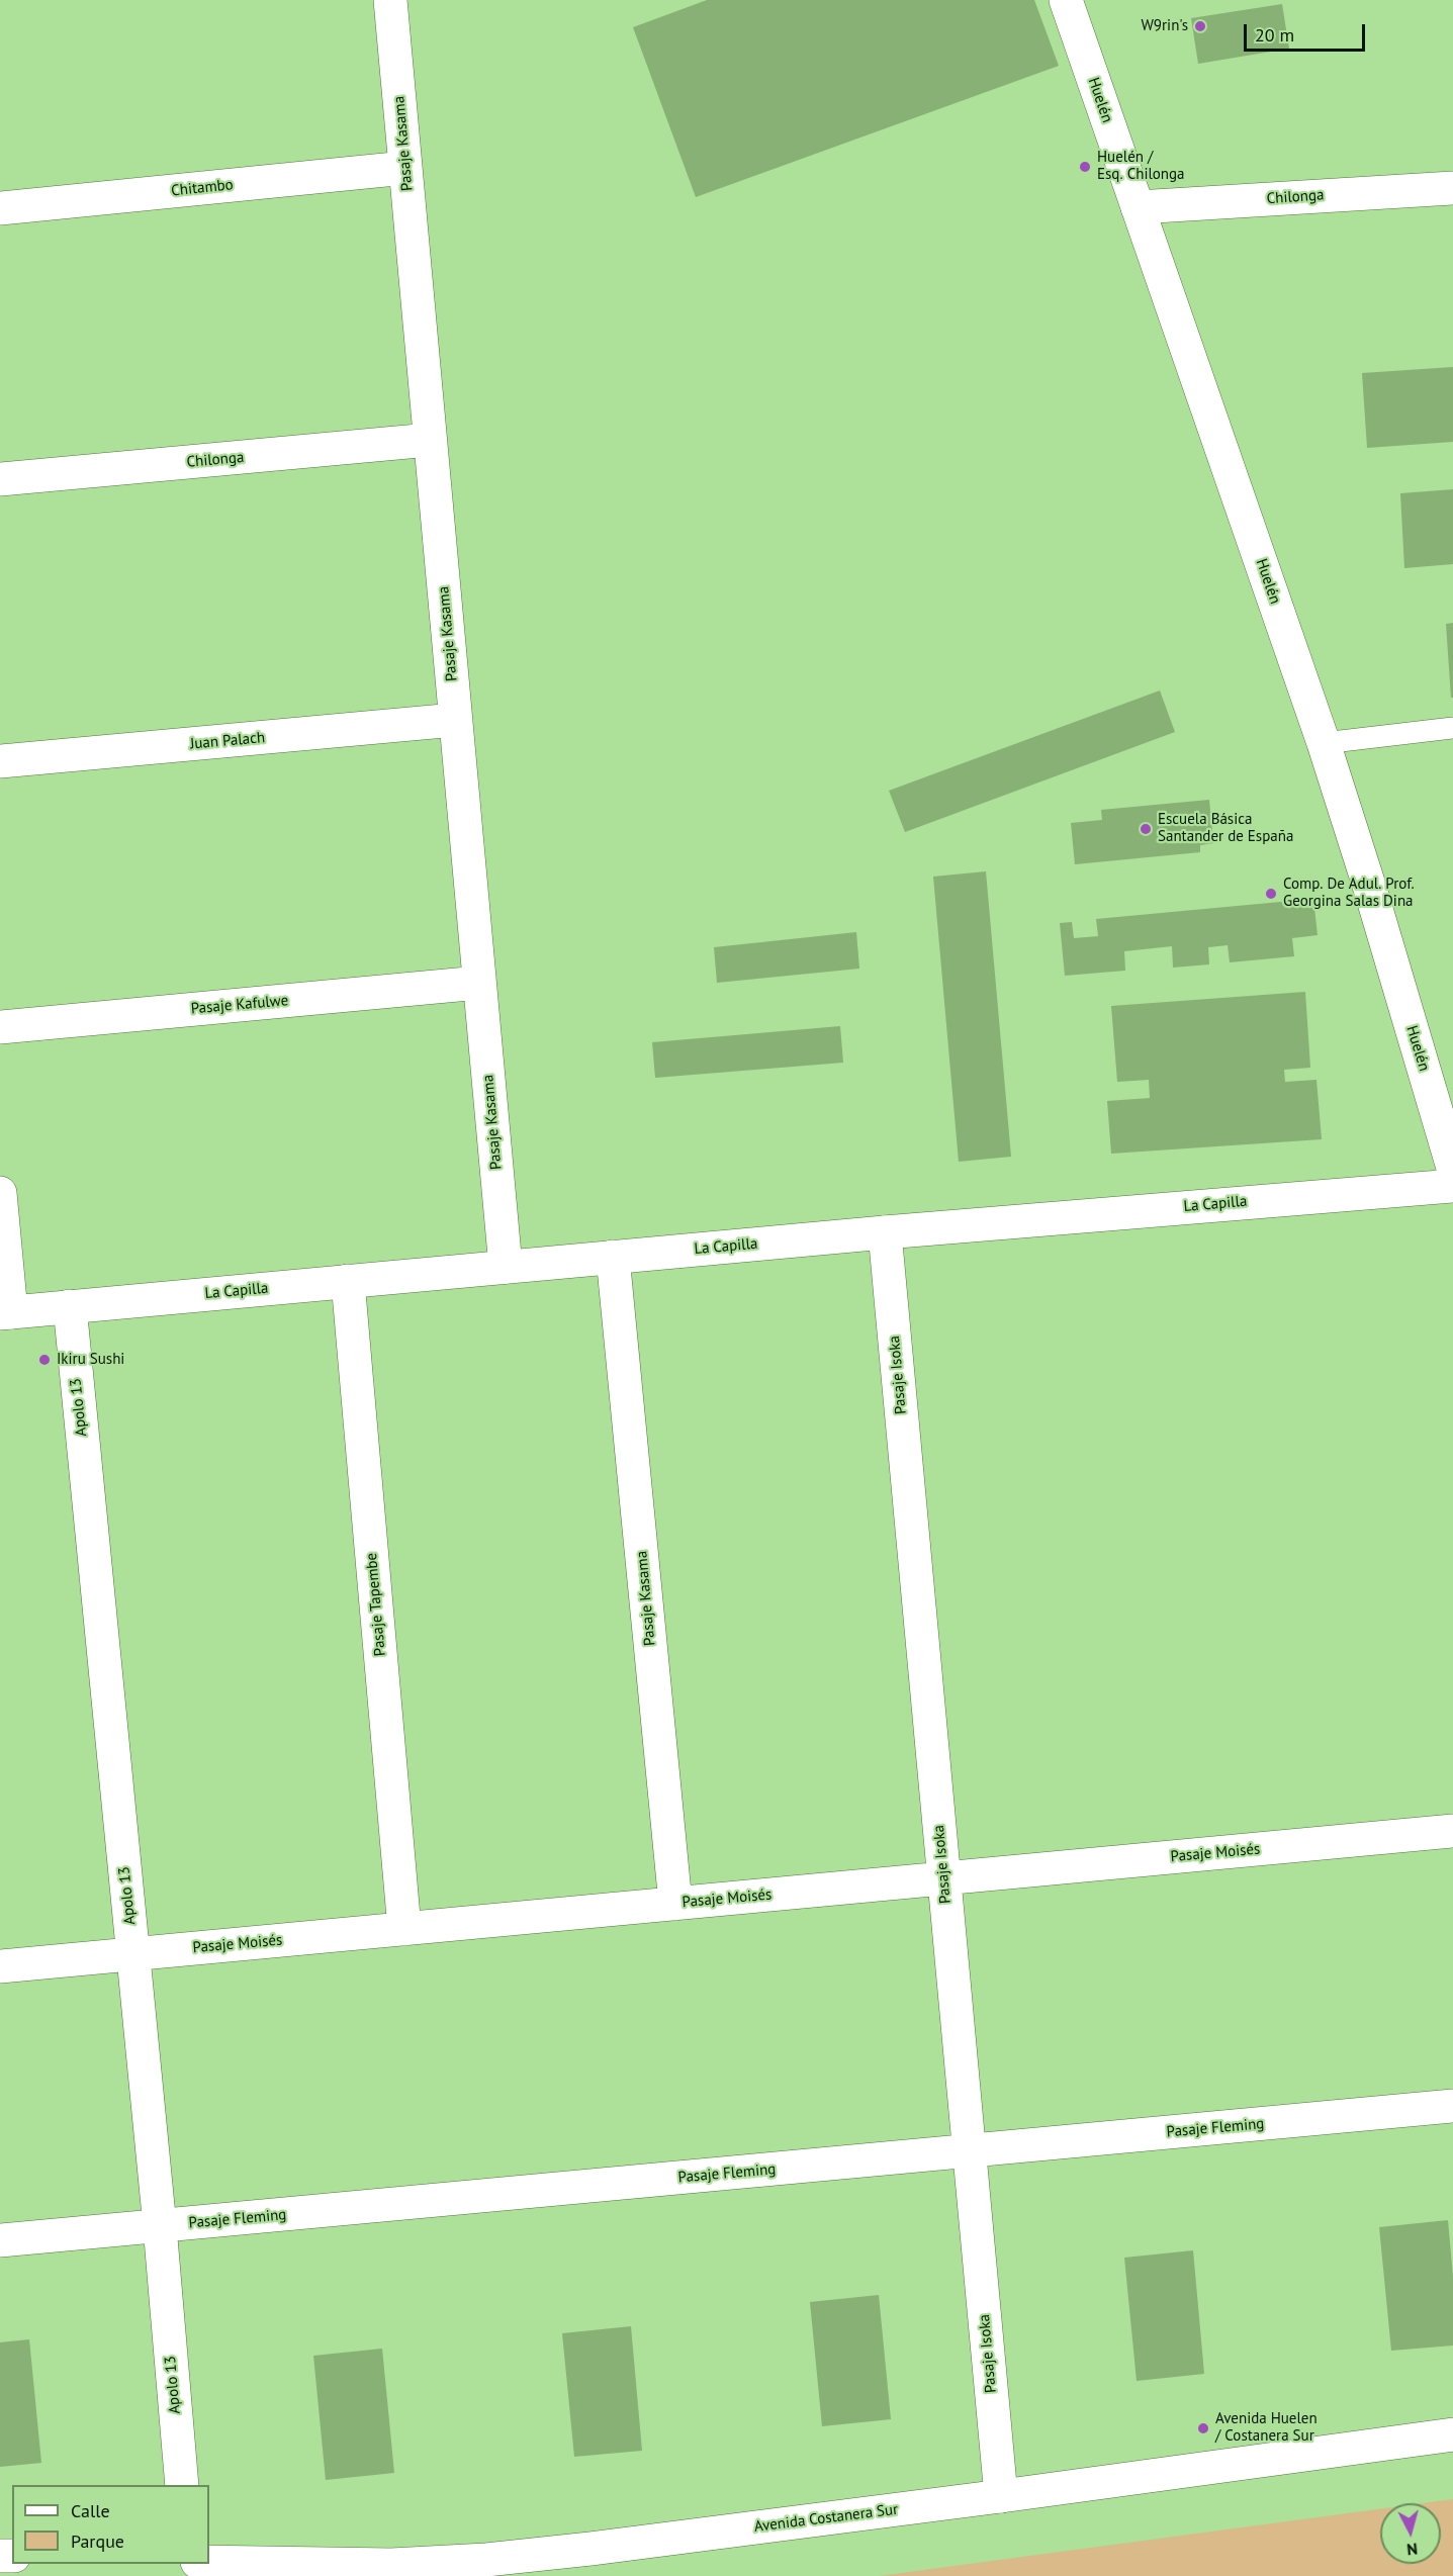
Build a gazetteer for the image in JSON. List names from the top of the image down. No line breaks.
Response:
{"streets":{"street":["Huelén","Pasaje Kasama","Chitambo","Chilonga","Juan Palach","Pasaje Kafulwe","La Capilla","Pasaje Isoka","Apolo 13","Pasaje Tapembe","Pasaje Moisés","Pasaje Fleming","Avenida Costanera Sur"]},"crossings":[["Huelén","Chilonga"],["Pasaje Kasama","Chitambo"],["Pasaje Kasama","Chilonga"],["Pasaje Kasama","Juan Palach"],["Pasaje Kasama","Pasaje Kafulwe"],["Pasaje Kasama","La Capilla"],["Pasaje Kasama","Pasaje Moisés"],["La Capilla","Pasaje Isoka"],["La Capilla","Apolo 13"],["La Capilla","Pasaje Tapembe"],["Pasaje Isoka","Pasaje Moisés"],["Pasaje Isoka","Pasaje Fleming"],["Pasaje Isoka","Avenida Costanera Sur"],["Apolo 13","Pasaje Moisés"],["Apolo 13","Pasaje Fleming"],["Pasaje Tapembe","Pasaje Moisés"]],"places":["W9rin's","Huelén / Esq. Chilonga","Escuela Básica Santander de España","Comp. De Adul. Prof. Georgina Salas Dina","Ikiru Sushi","Avenida Huelen / Costanera Sur"],"legend":["Calle","Parque"],"scale_bar":"20 m","north":"bottom"}
